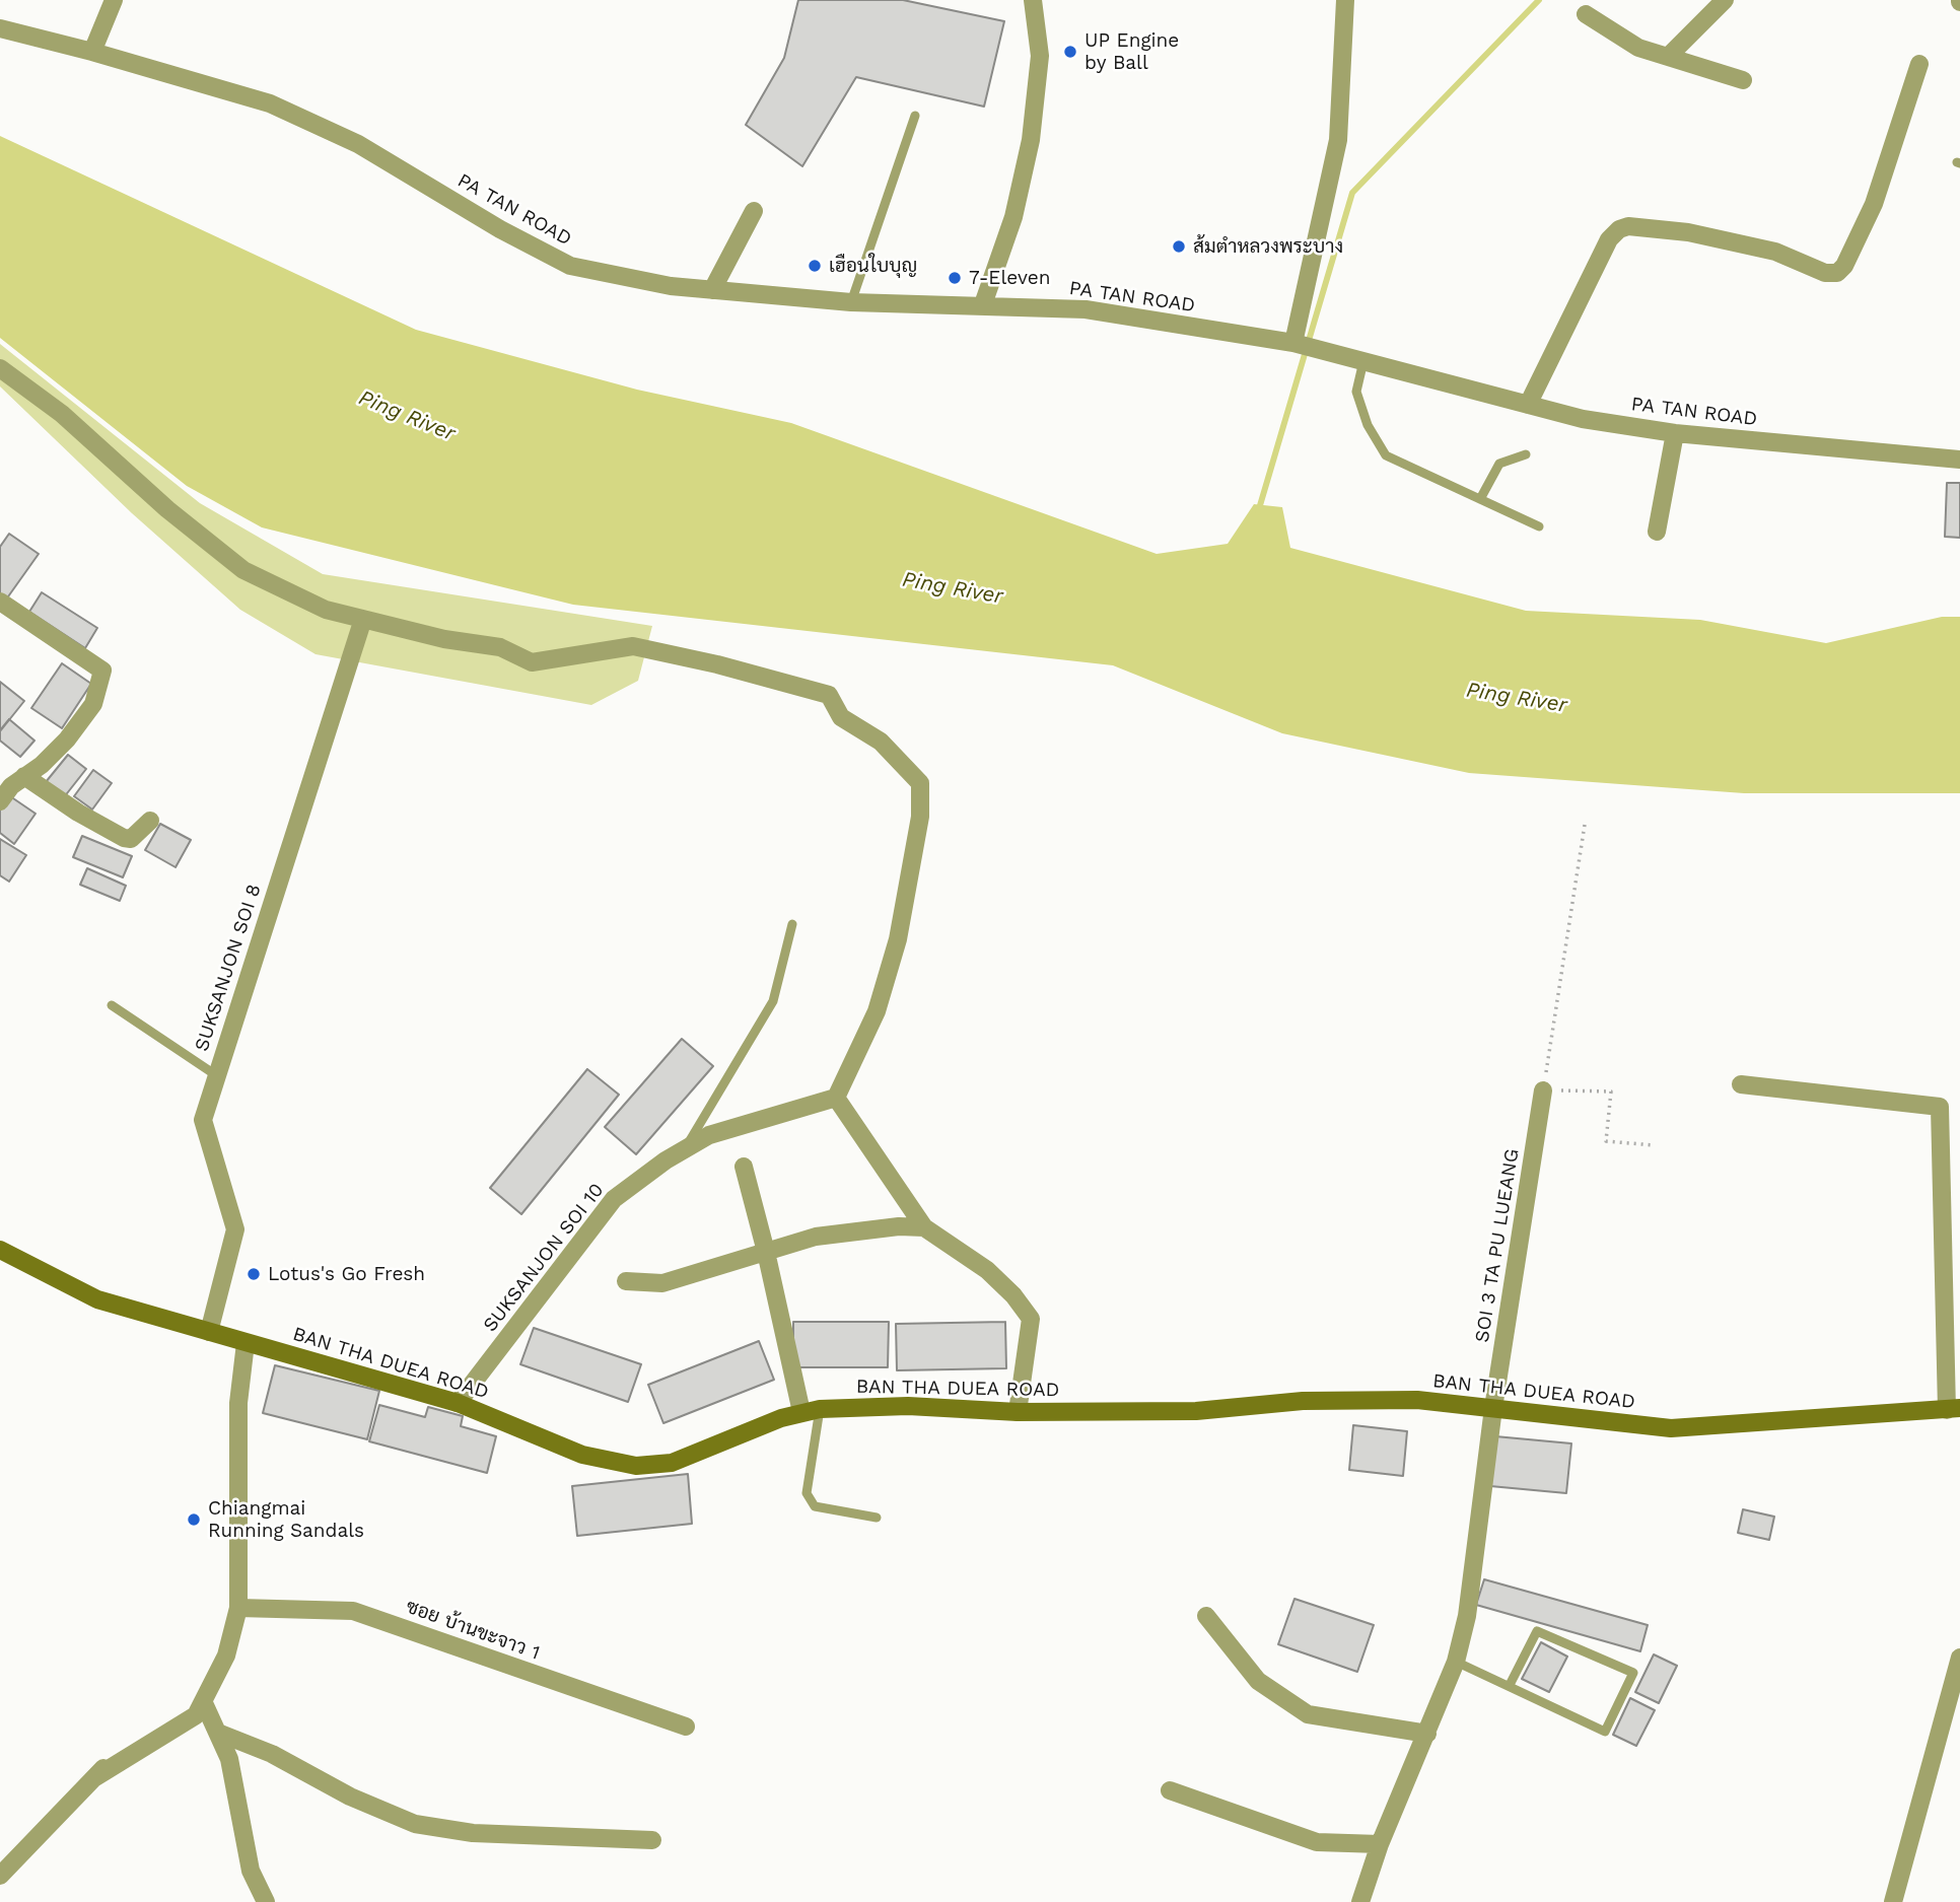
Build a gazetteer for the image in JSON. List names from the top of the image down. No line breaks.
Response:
{"streets":{"street":["PA TAN ROAD","SUKSANJON SOI 8","SOI 3 TA PU LUEANG","SUKSANJON SOI 10","BAN THA DUEA ROAD","ซอย บ้านขะจาว 1"]},"crossings":[["SUKSANJON SOI 8","BAN THA DUEA ROAD"],["SOI 3 TA PU LUEANG","BAN THA DUEA ROAD"],["SUKSANJON SOI 10","BAN THA DUEA ROAD"]],"water":["Ping River"],"places":["UP Engine by Ball","ส้มตำหลวงพระบาง","เฮือนใบบุญ","7-Eleven","Lotus's Go Fresh","Chiangmai Running Sandals"]}
